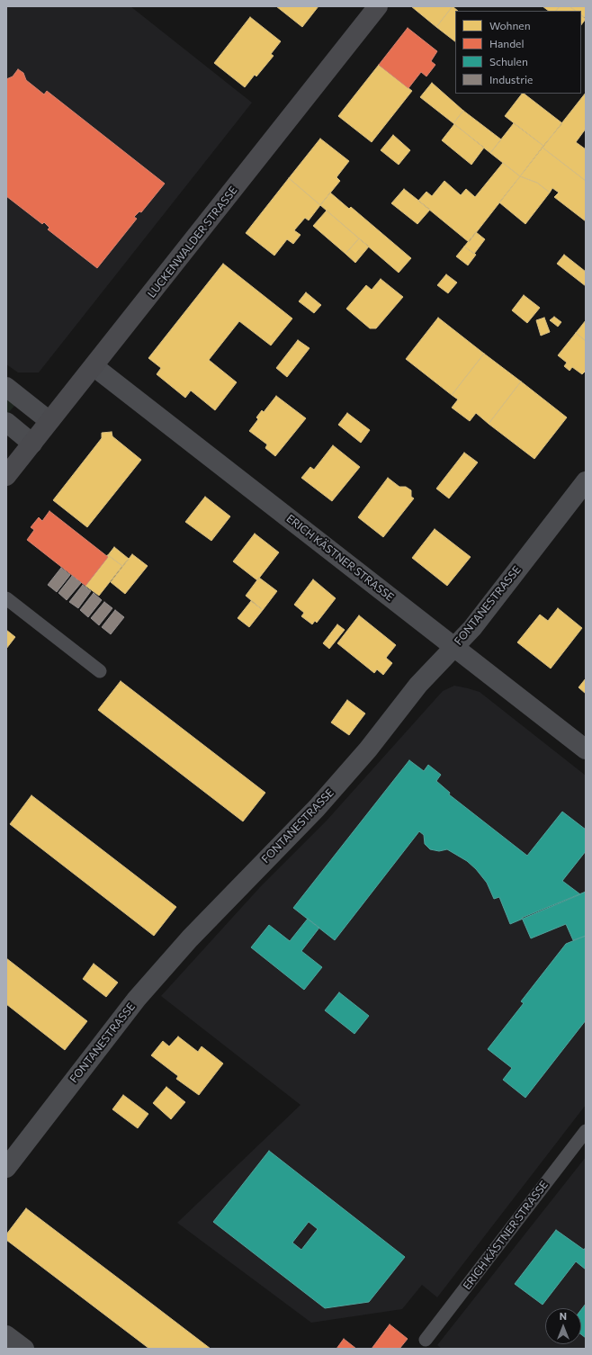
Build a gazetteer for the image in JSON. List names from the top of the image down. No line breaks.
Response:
{"streets":{"main road":["LUCKENWALDER STRASSE"],"street":["ERICH KÄSTNER STRASSE","FONTANESTRASSE"]},"crossings":[["LUCKENWALDER STRASSE","ERICH KÄSTNER STRASSE"],["ERICH KÄSTNER STRASSE","FONTANESTRASSE"]],"legend":["Wohnen","Handel","Schulen","Industrie"],"north":"top"}
